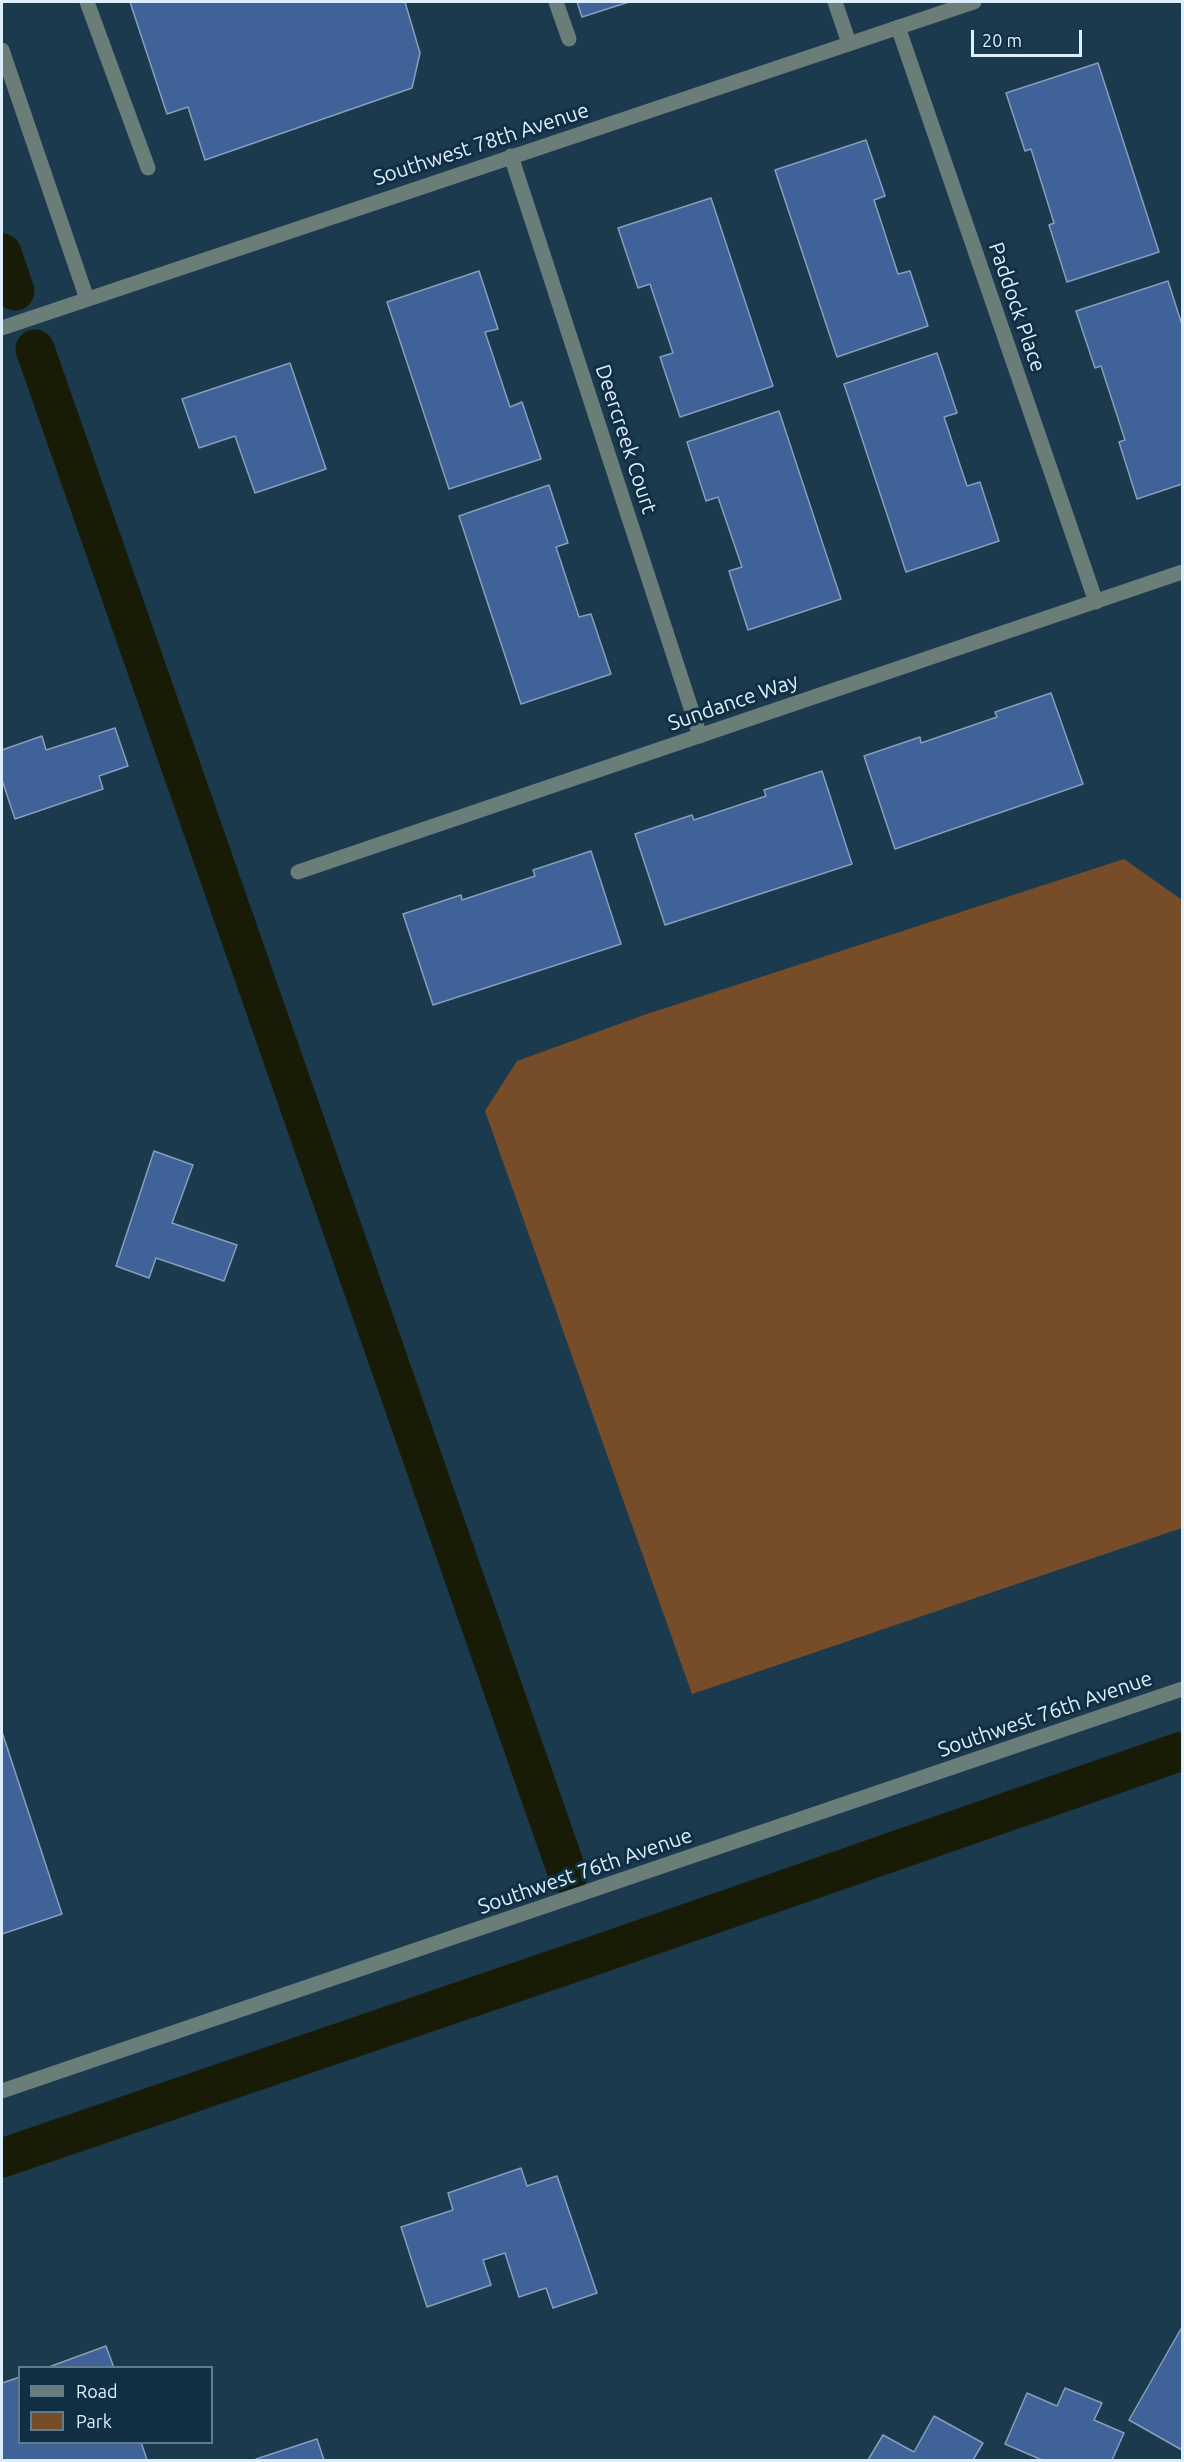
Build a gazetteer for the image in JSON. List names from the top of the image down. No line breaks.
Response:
{"streets":{"street":["Southwest 78th Avenue","Paddock Place","Deercreek Court","Sundance Way","Southwest 76th Avenue"]},"crossings":[["Southwest 78th Avenue","Paddock Place"],["Southwest 78th Avenue","Deercreek Court"],["Paddock Place","Sundance Way"],["Deercreek Court","Sundance Way"]],"legend":["Road","Park"],"scale_bar":"20 m"}
